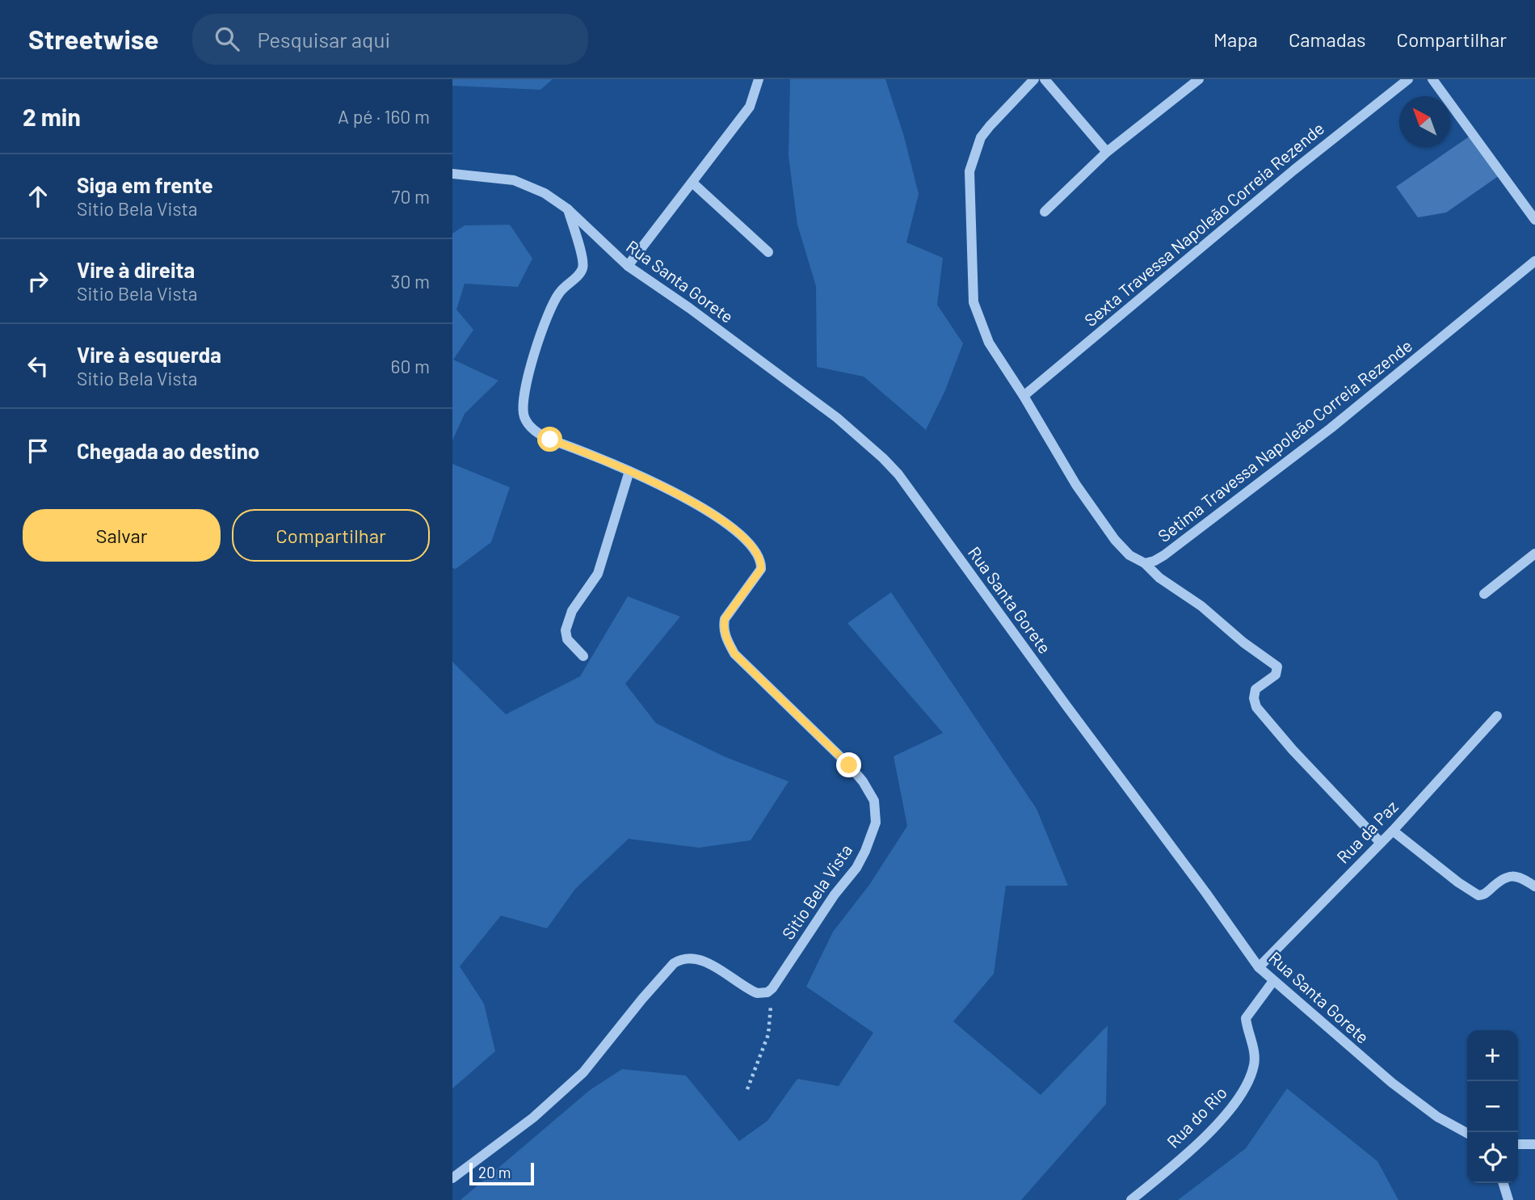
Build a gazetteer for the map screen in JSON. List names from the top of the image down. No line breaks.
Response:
{"streets":{"street":["Sexta Travessa Napoleão Correia Rezende","Rua Santa Gorete","Setima Travessa Napoleão Correia Rezende","Rua da Paz","Sitio Bela Vista","Rua do Rio"]},"crossings":[["Rua Santa Gorete","Rua da Paz"],["Rua Santa Gorete","Sitio Bela Vista"],["Rua Santa Gorete","Rua do Rio"]],"scale_bar":"20 m","north":"top left","page":{"header":"Streetwise","search":"Pesquisar aqui","nav":["Mapa","Camadas","Compartilhar"],"heading":["2 min","A pé · 160 m"],"list":[["Siga em frente","Sitio Bela Vista","70 m"],["Vire à direita","Sitio Bela Vista","30 m"],["Vire à esquerda","Sitio Bela Vista","60 m"],"Chegada ao destino"],"buttons":["Salvar","Compartilhar"],"map_buttons":["+","−"],"scale":"20 m"}}
